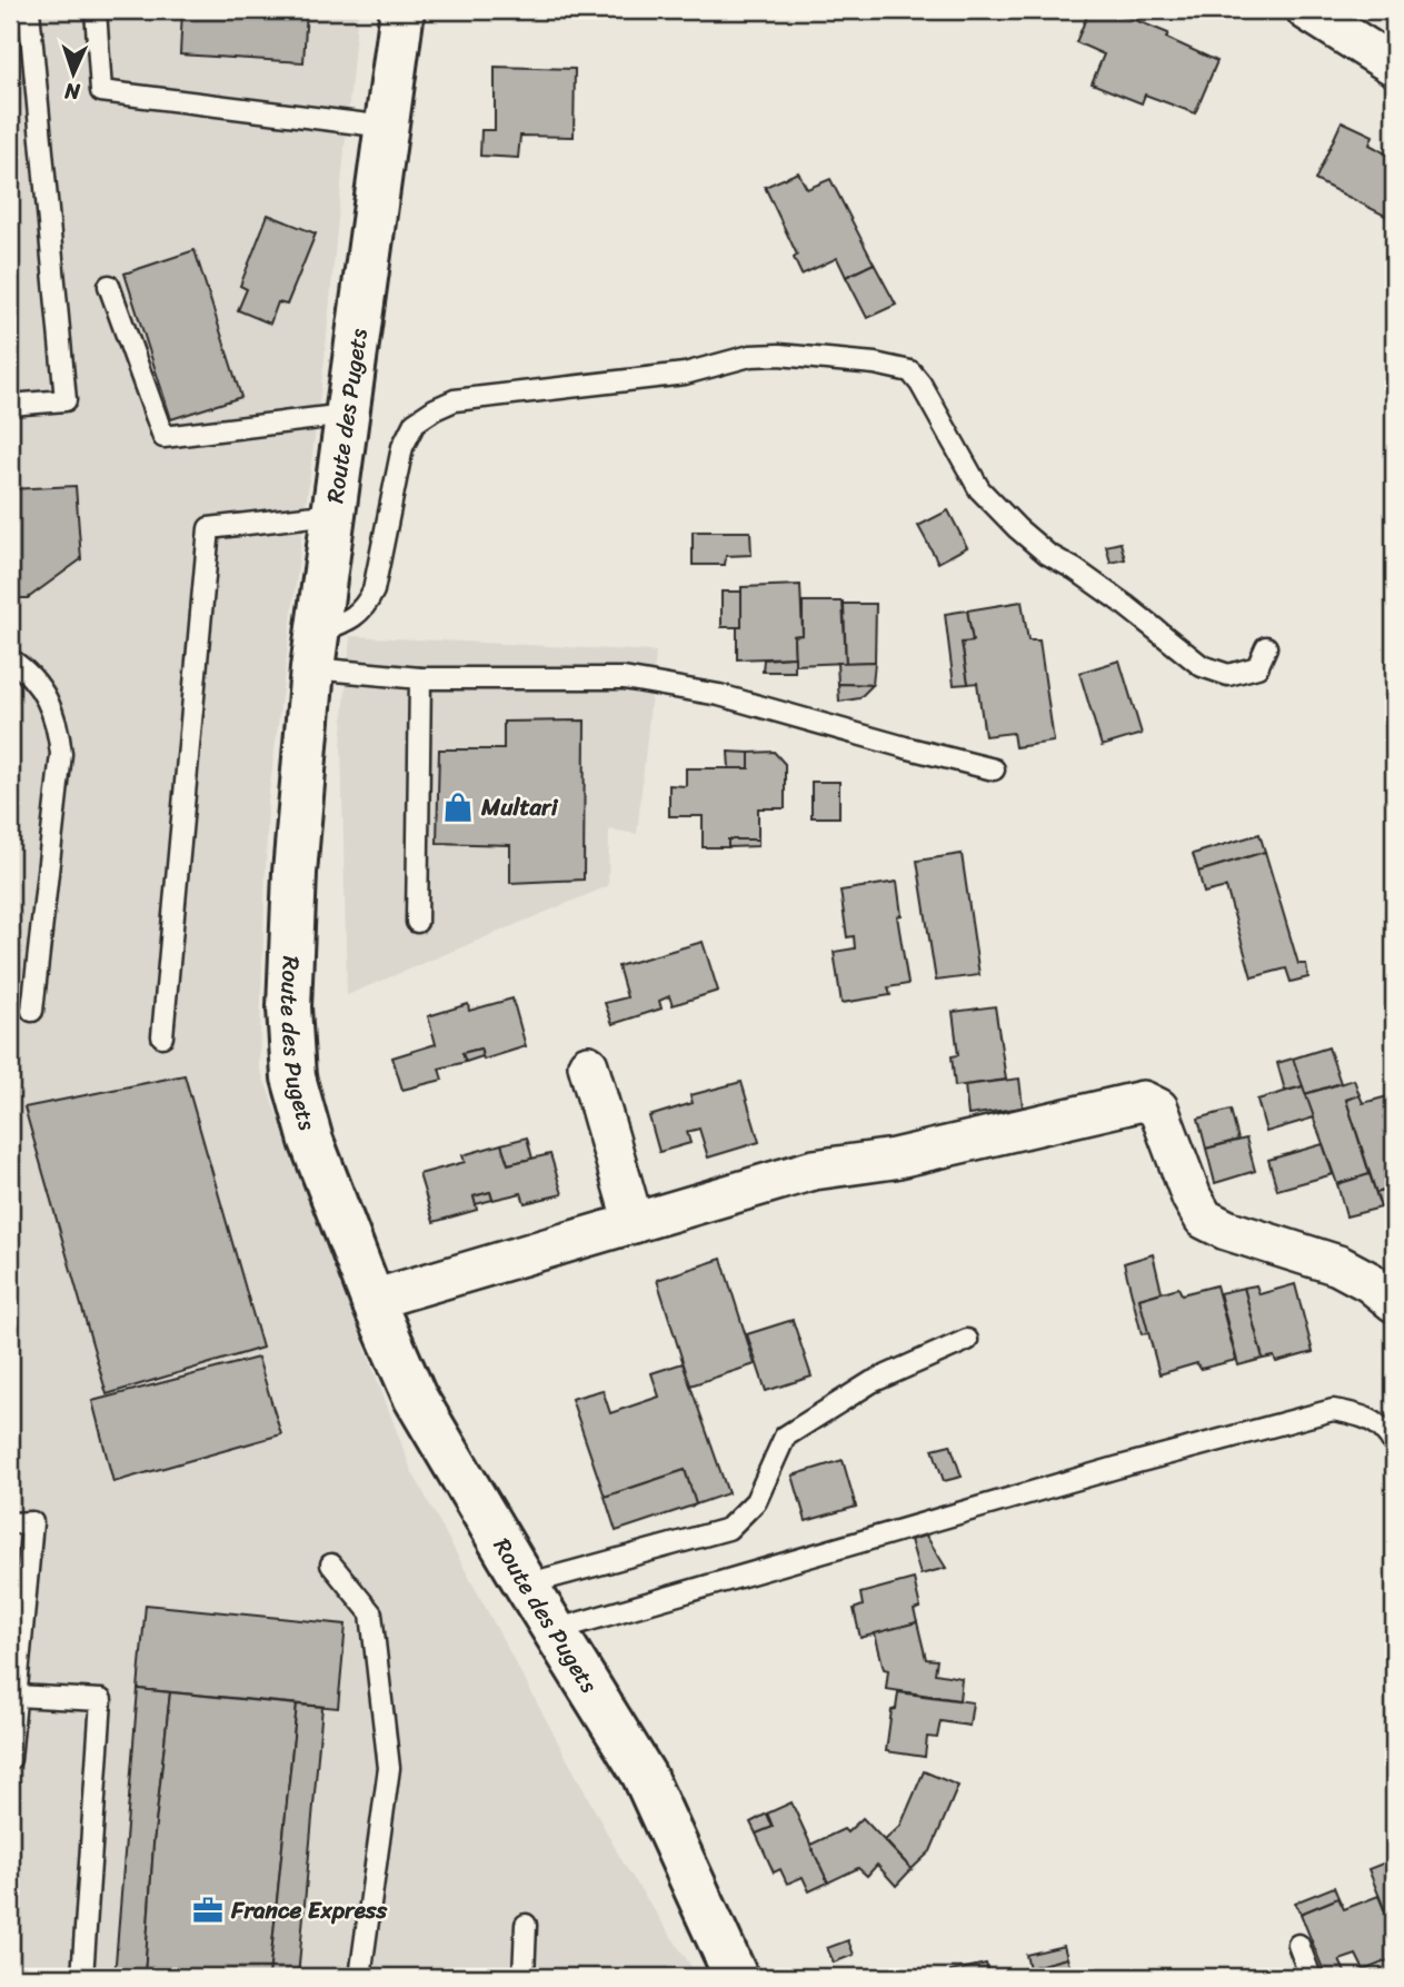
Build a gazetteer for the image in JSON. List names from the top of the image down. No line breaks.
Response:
{"streets":{"main road":["Route des Pugets"]},"places":{"shop":["Multari"],"office":["France Express"]},"north":"bottom"}
